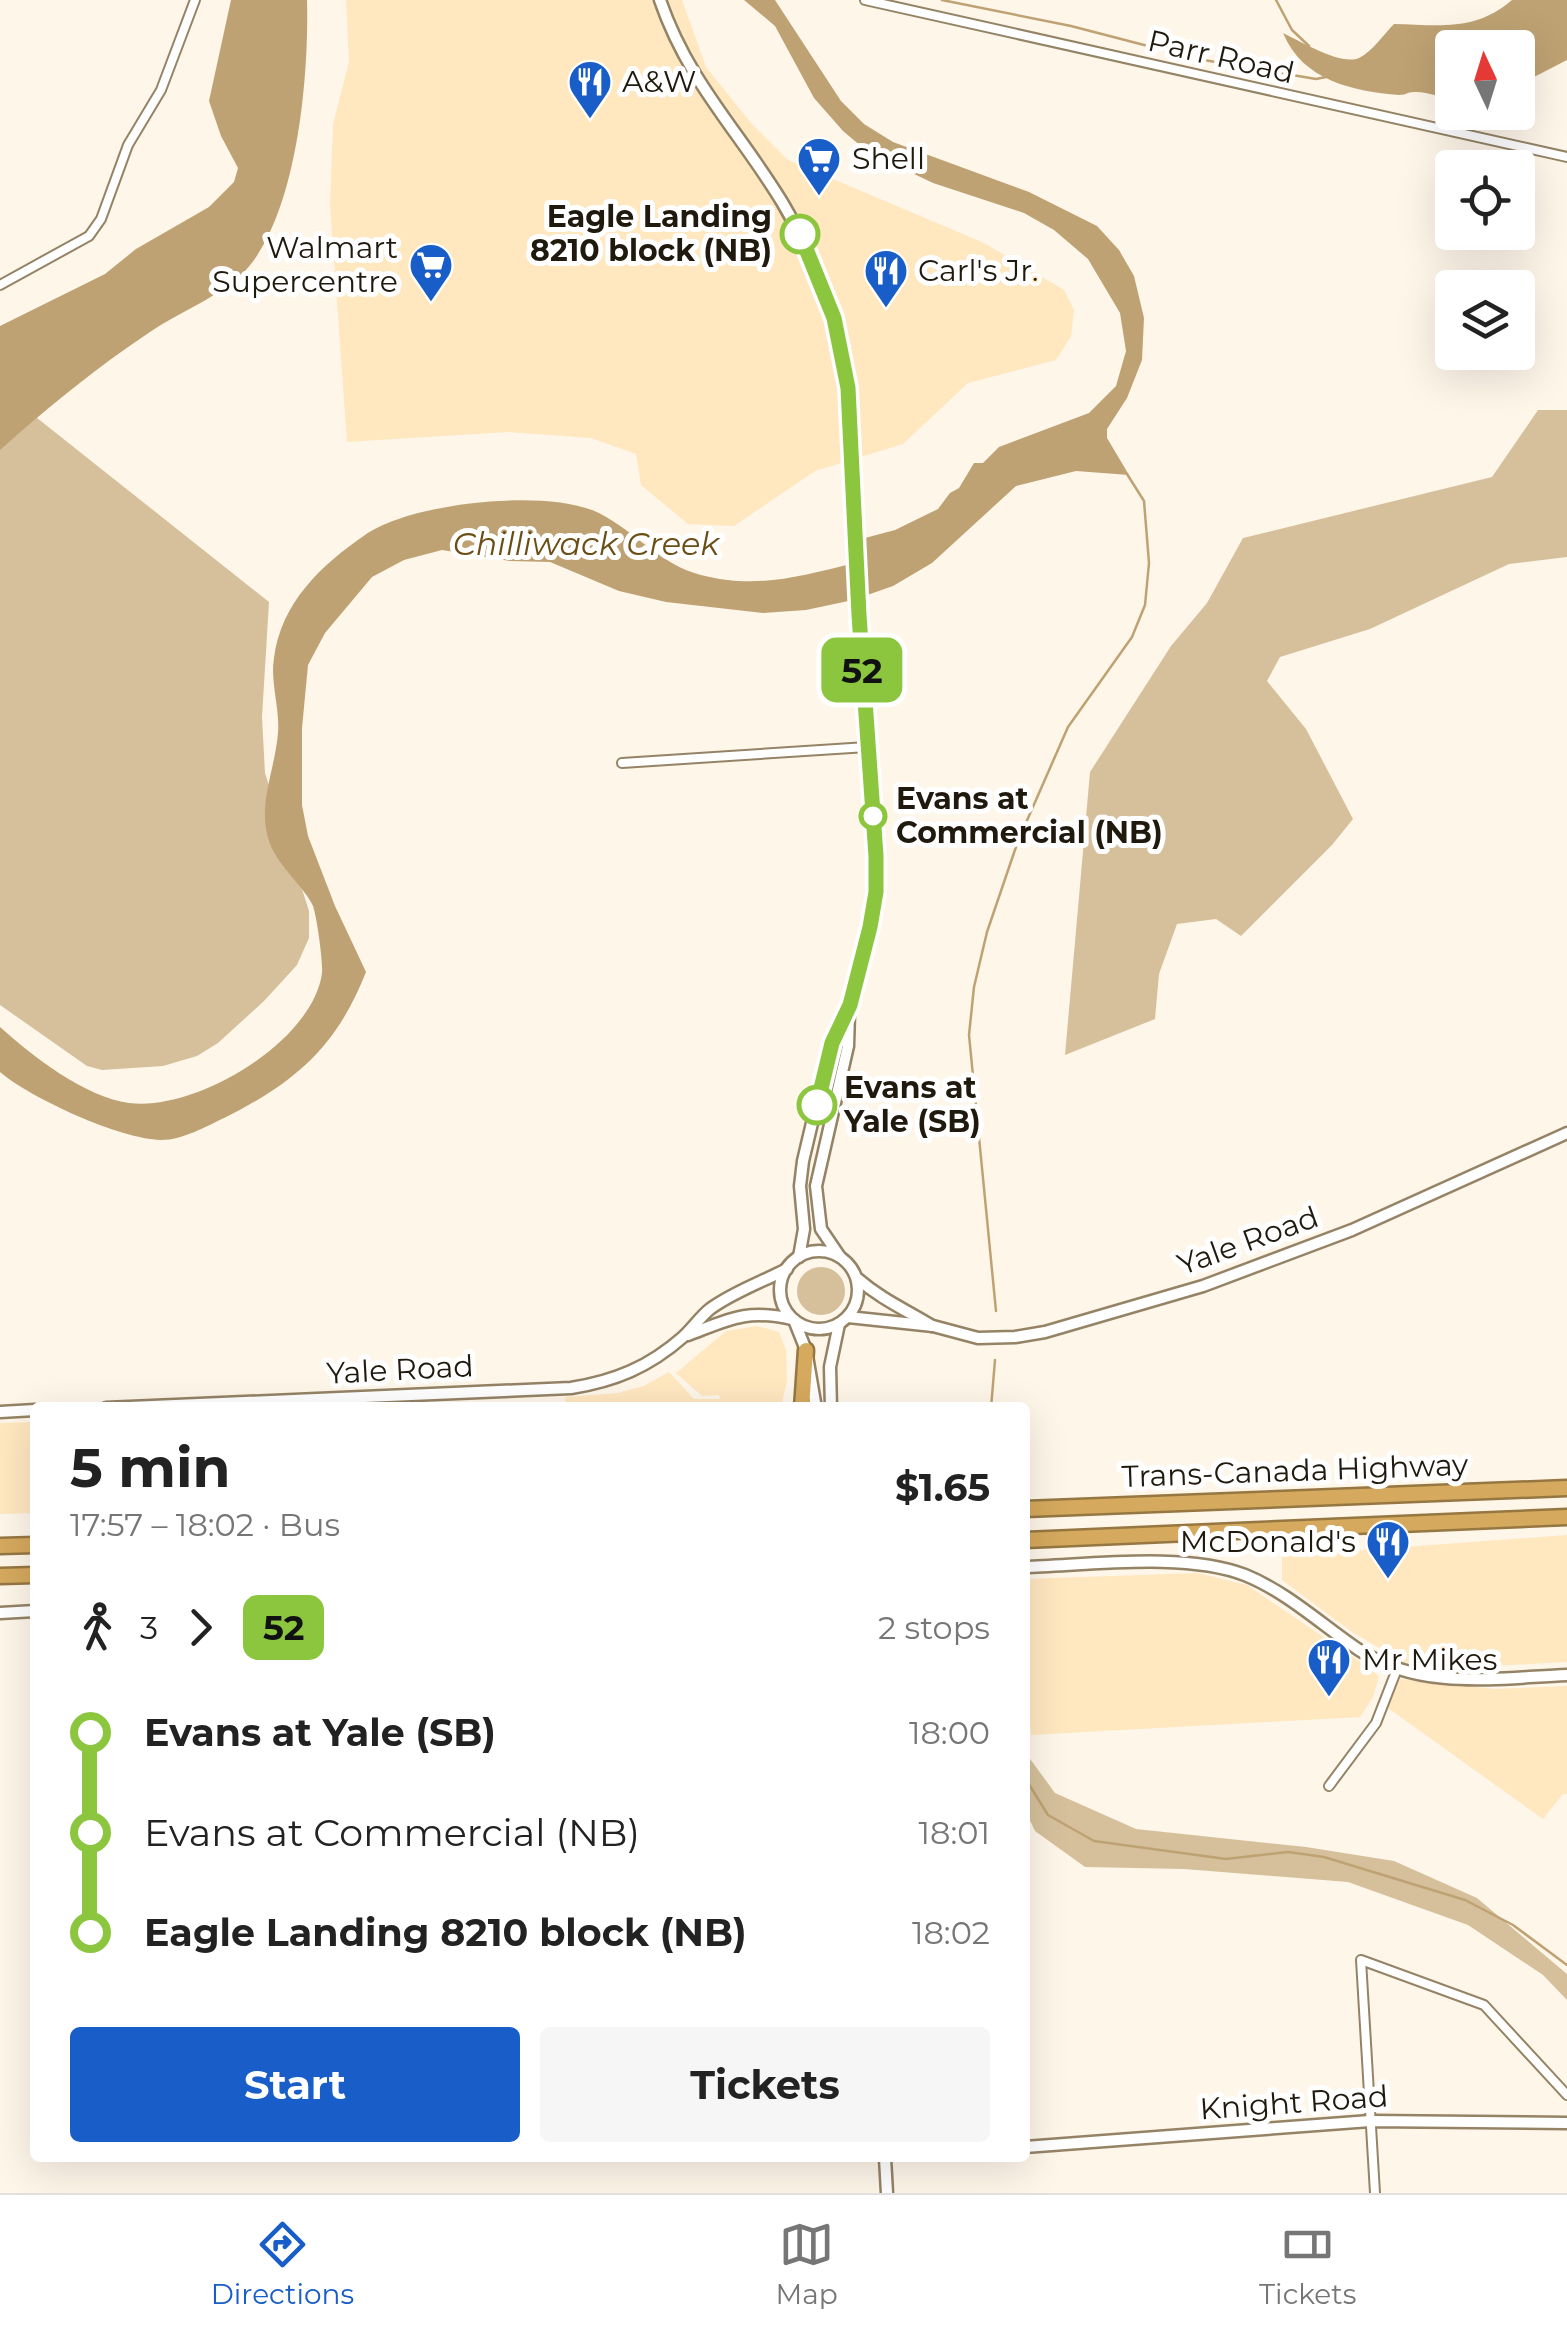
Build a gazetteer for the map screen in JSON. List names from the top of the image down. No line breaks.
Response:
{"streets":{"highway":["Trans-Canada Highway"],"street":["Parr Road","Yale Road","Knight Road"]},"water":["Chilliwack Creek"],"places":{"restaurant":["A&W","Carl's Jr.","McDonald's","Mr Mikes"],"supermarket":["Shell","Walmart Supercentre"],"other":["Eagle Landing 8210 block (NB)","Evans at Commercial (NB)","Evans at Yale (SB)"]},"lines":["bus line 52"],"north":"top","page":{"on_map":"52","heading":["5 min","17:57 – 18:02 · Bus","$1.65"],"legs":["3","52","2 stops"],"list":[{"name":"Evans at Yale (SB)","value":"18:00"},{"name":"Evans at Commercial (NB)","value":"18:01"},{"name":"Eagle Landing 8210 block (NB)","value":"18:02"}],"buttons":["Start","Tickets"],"tabs":["Directions","Map","Tickets"]}}
